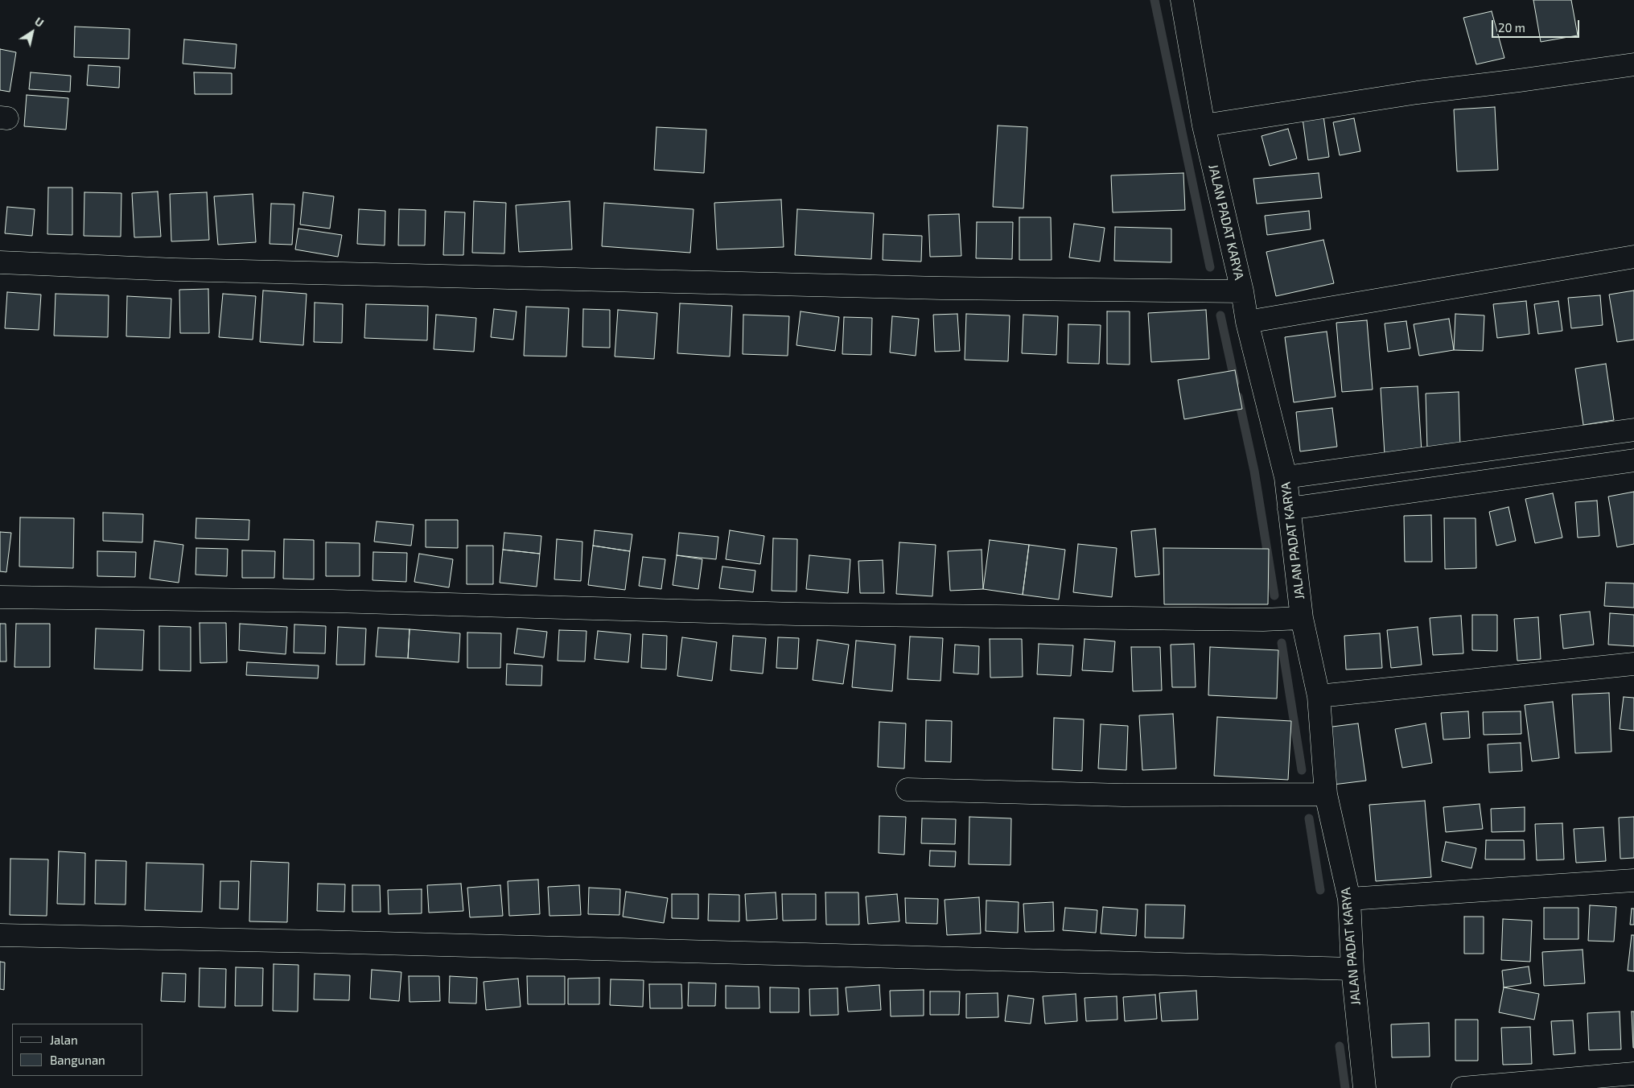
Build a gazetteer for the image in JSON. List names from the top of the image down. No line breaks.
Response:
{"streets":{"street":["JALAN PADAT KARYA"]},"legend":["Jalan","Bangunan"],"scale_bar":"20 m","north":"top right"}
